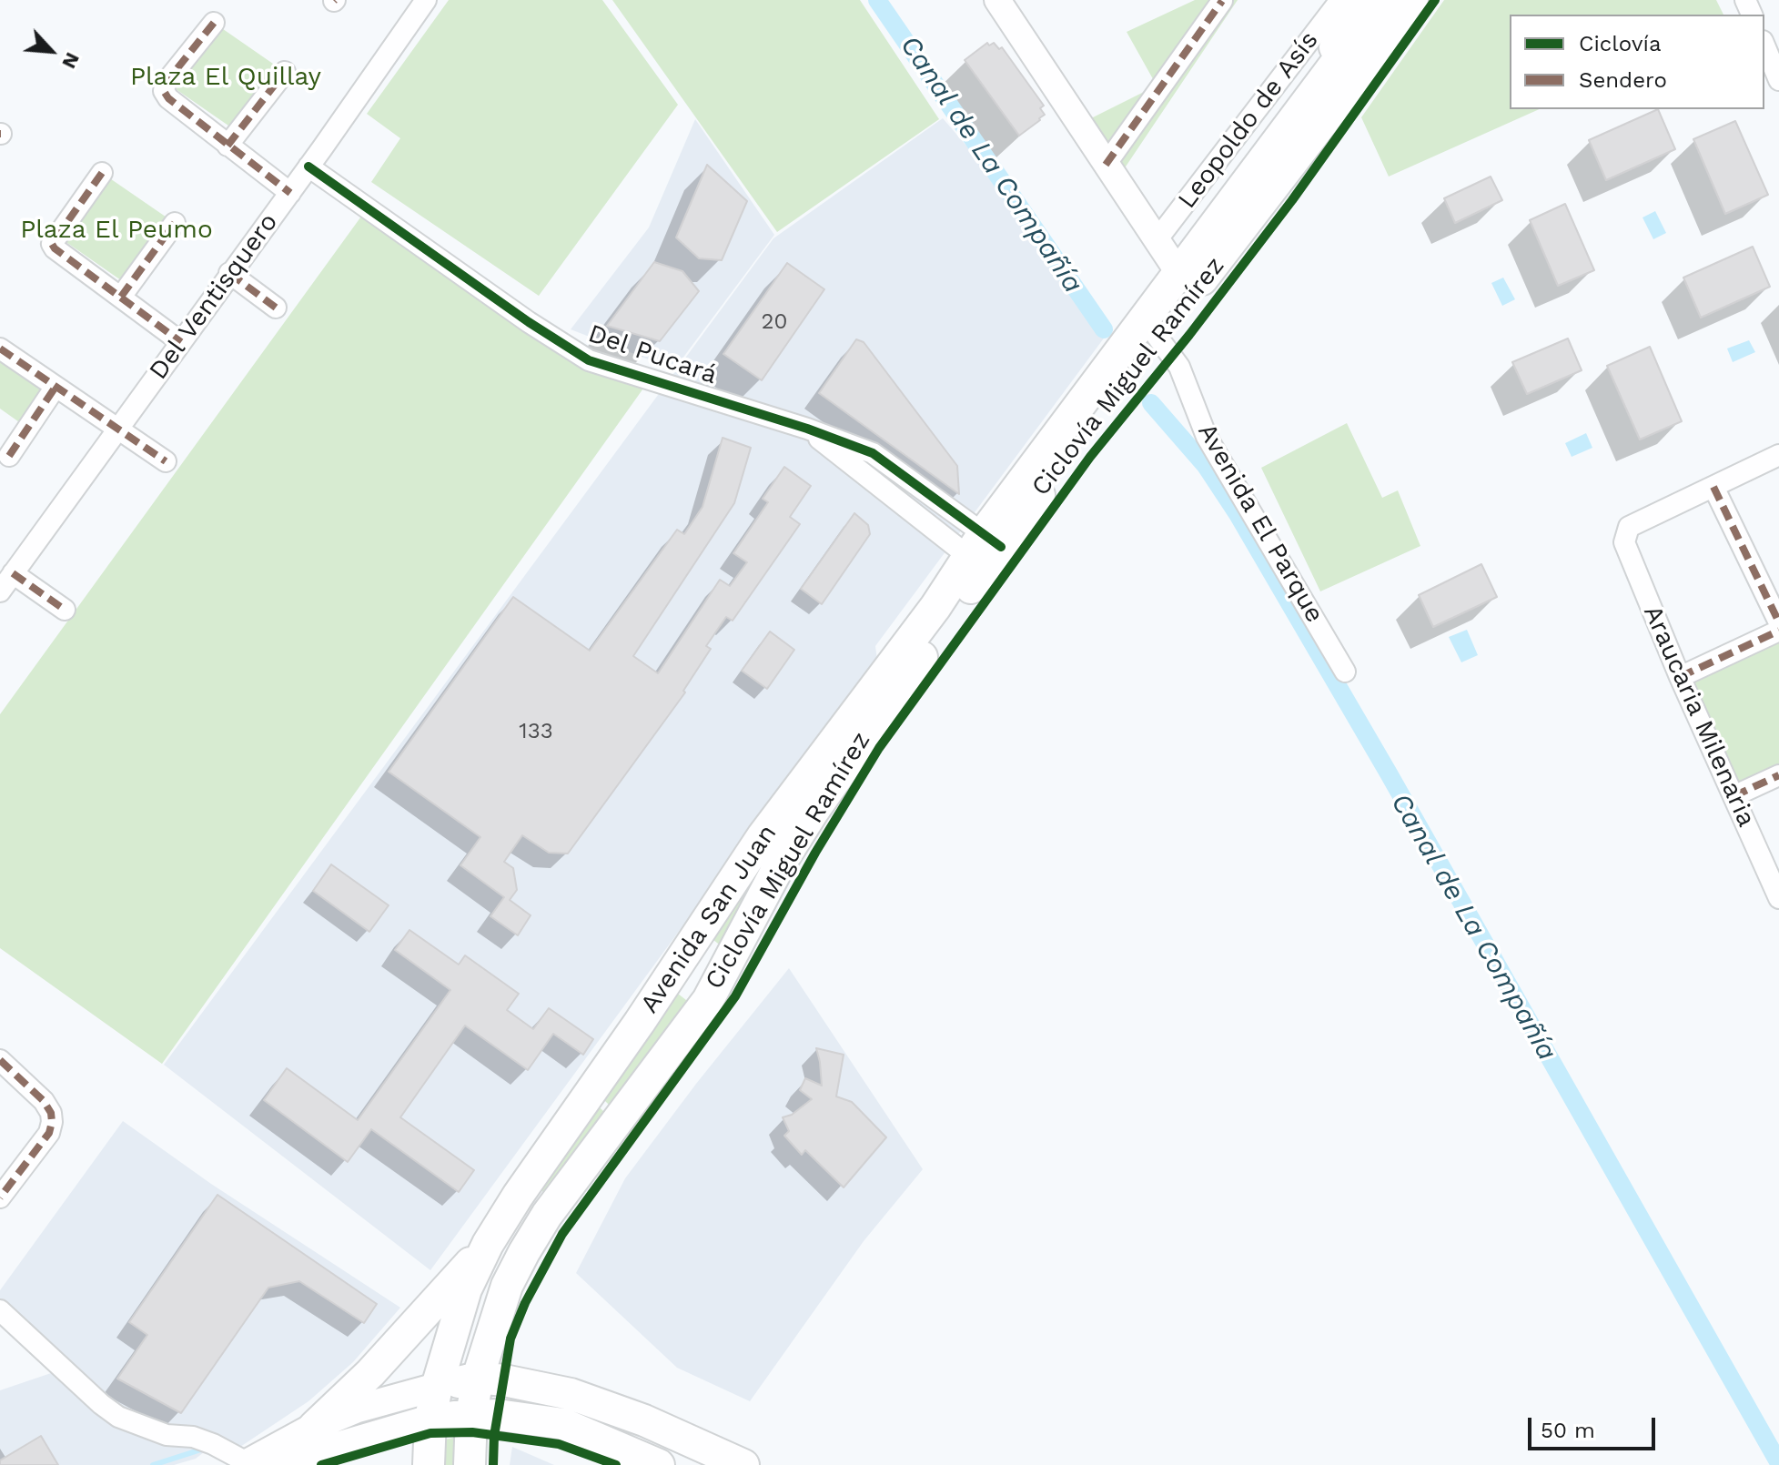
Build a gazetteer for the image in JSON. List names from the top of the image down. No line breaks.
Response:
{"streets":{"main road":["Avenida San Juan"],"street":["Leopoldo de Asís","Del Ventisquero","Del Pucará","Avenida El Parque","Araucaria Milenaria"],"cycle path":["Ciclovía Miguel Ramírez"]},"crossings":[["Del Ventisquero","Del Pucará"],["Del Pucará","Avenida San Juan"],["Avenida El Parque","Avenida San Juan"]],"water":["Canal de La Compañía"],"parks":["Plaza El Quillay","Plaza El Peumo"],"house_numbers":["20","133"],"legend":["Ciclovía","Sendero"],"scale_bar":"50 m","north":"bottom right"}
